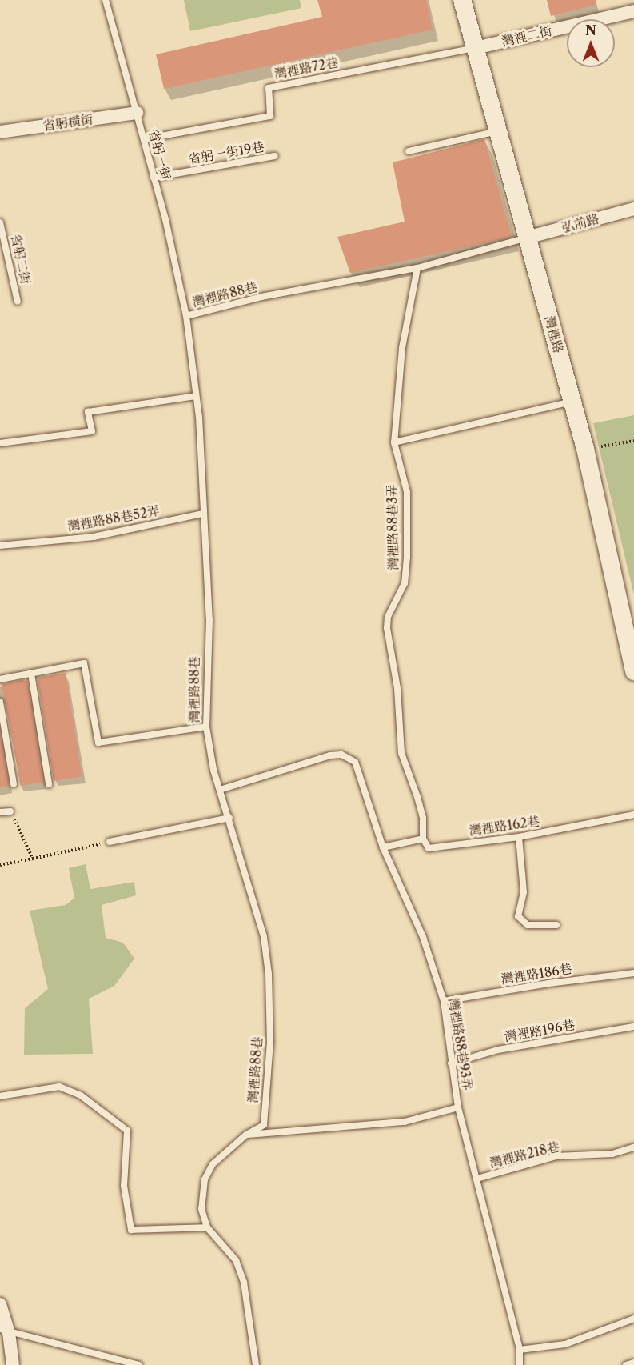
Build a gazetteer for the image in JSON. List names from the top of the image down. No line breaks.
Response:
{"streets":{"street":["灣裡二街","省躬橫街","弘前路","灣裡路"],"lane":["灣裡路72巷","省躬一街19巷","省躬一街","省躬二街","灣裡路88巷","灣裡路88巷52弄","灣裡路88巷3弄","灣裡路162巷","灣裡路186巷","灣裡路196巷","灣裡路88巷93弄","灣裡路218巷"]},"crossings":[["灣裡二街","灣裡路72巷"],["灣裡二街","灣裡路"],["灣裡路72巷","省躬一街"],["灣裡路72巷","灣裡路"],["省躬橫街","省躬一街"],["省躬一街19巷","省躬一街"],["省躬一街","灣裡路88巷"],["弘前路","灣裡路88巷"],["弘前路","灣裡路"],["灣裡路88巷","灣裡路"],["灣裡路88巷","灣裡路88巷52弄"],["灣裡路88巷","灣裡路88巷3弄"],["灣裡路88巷","灣裡路88巷93弄"],["灣裡路88巷3弄","灣裡路162巷"],["灣裡路186巷","灣裡路88巷93弄"],["灣裡路196巷","灣裡路88巷93弄"],["灣裡路88巷93弄","灣裡路218巷"]],"north":"top"}
